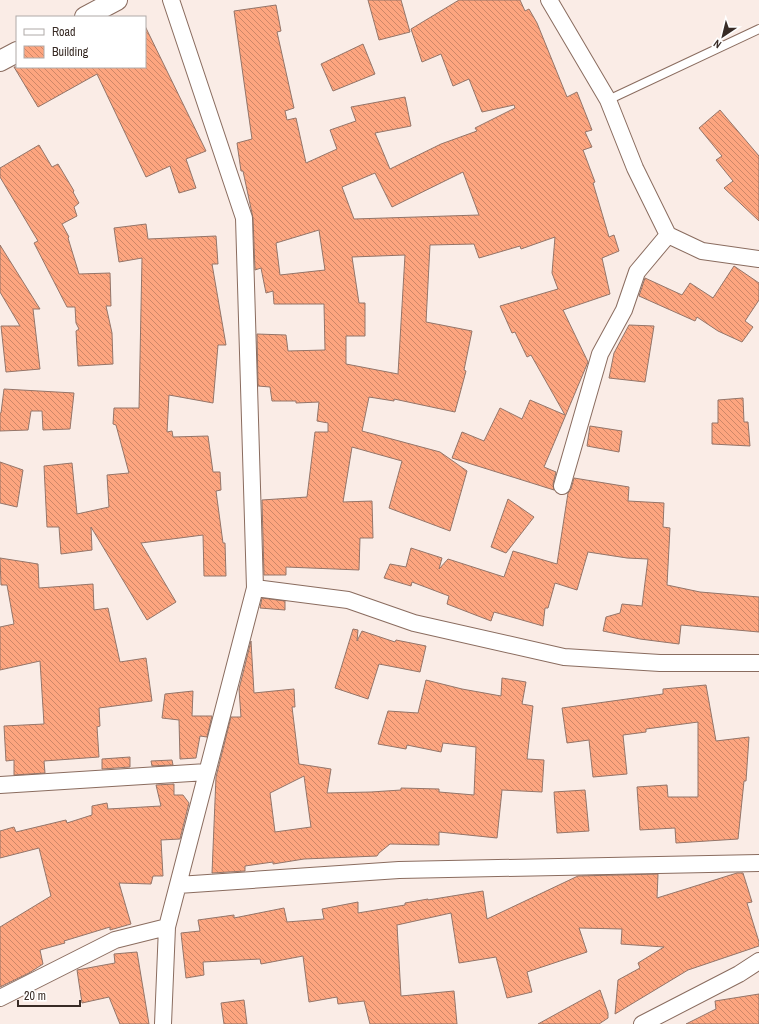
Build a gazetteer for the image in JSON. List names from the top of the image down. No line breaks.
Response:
{"legend":["Road","Building"],"scale_bar":"20 m","north":"bottom left"}
